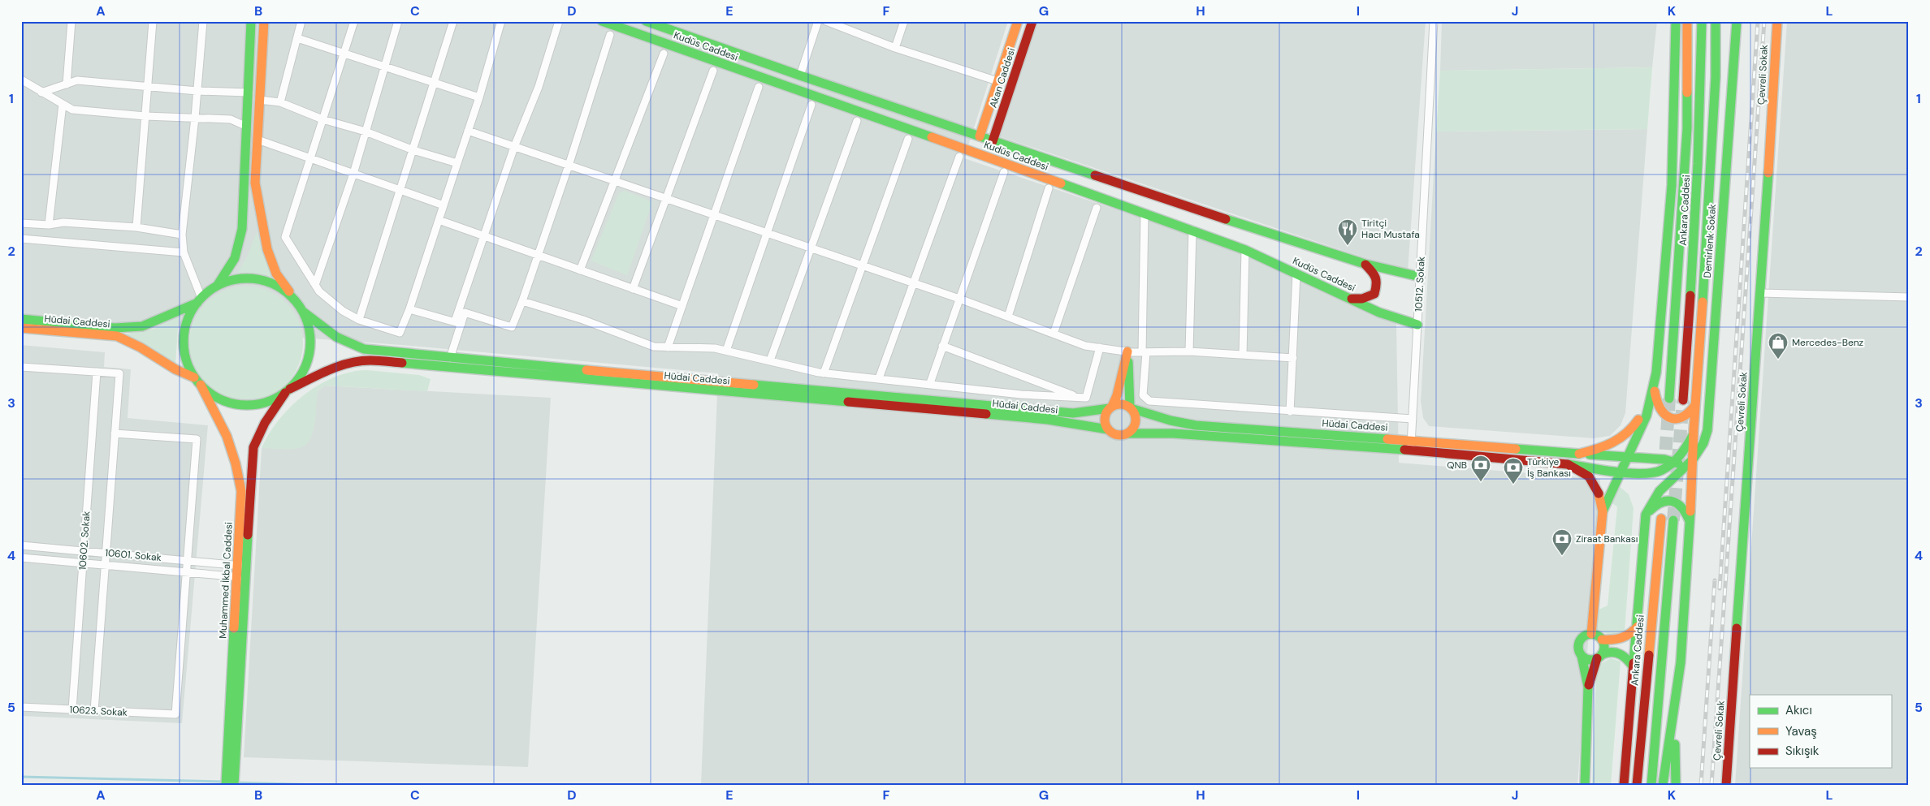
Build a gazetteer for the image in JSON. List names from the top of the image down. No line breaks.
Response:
{"streets":{"main road":["Kudüs Caddesi","Çevreli Sokak","Akan Caddesi","Ankara Caddesi","Demirlenk Sokak","Hüdai Caddesi","Muhammed İkbal Caddesi"],"street":["10512. Sokak","10602. Sokak","10601. Sokak","10623. Sokak"]},"crossings":[["Kudüs Caddesi","Akan Caddesi"],["Kudüs Caddesi","10512. Sokak"],["10512. Sokak","Hüdai Caddesi"],["Hüdai Caddesi","Muhammed İkbal Caddesi"],["10602. Sokak","10601. Sokak"],["10602. Sokak","10623. Sokak"],["10601. Sokak","Muhammed İkbal Caddesi"],["10601. Sokak","10623. Sokak"]],"places":{"restaurant":["Tiritçi Hacı Mustafa"],"shop":["Mercedes-Benz"],"bank":["QNB","Türkiye İş Bankası","Ziraat Bankası"]},"legend":["Akıcı","Yavaş","Sıkışık"],"grid":{"columns":["A","B","C","D","E","F","G","H","I","J","K","L"],"rows":["1","2","3","4","5"]}}
